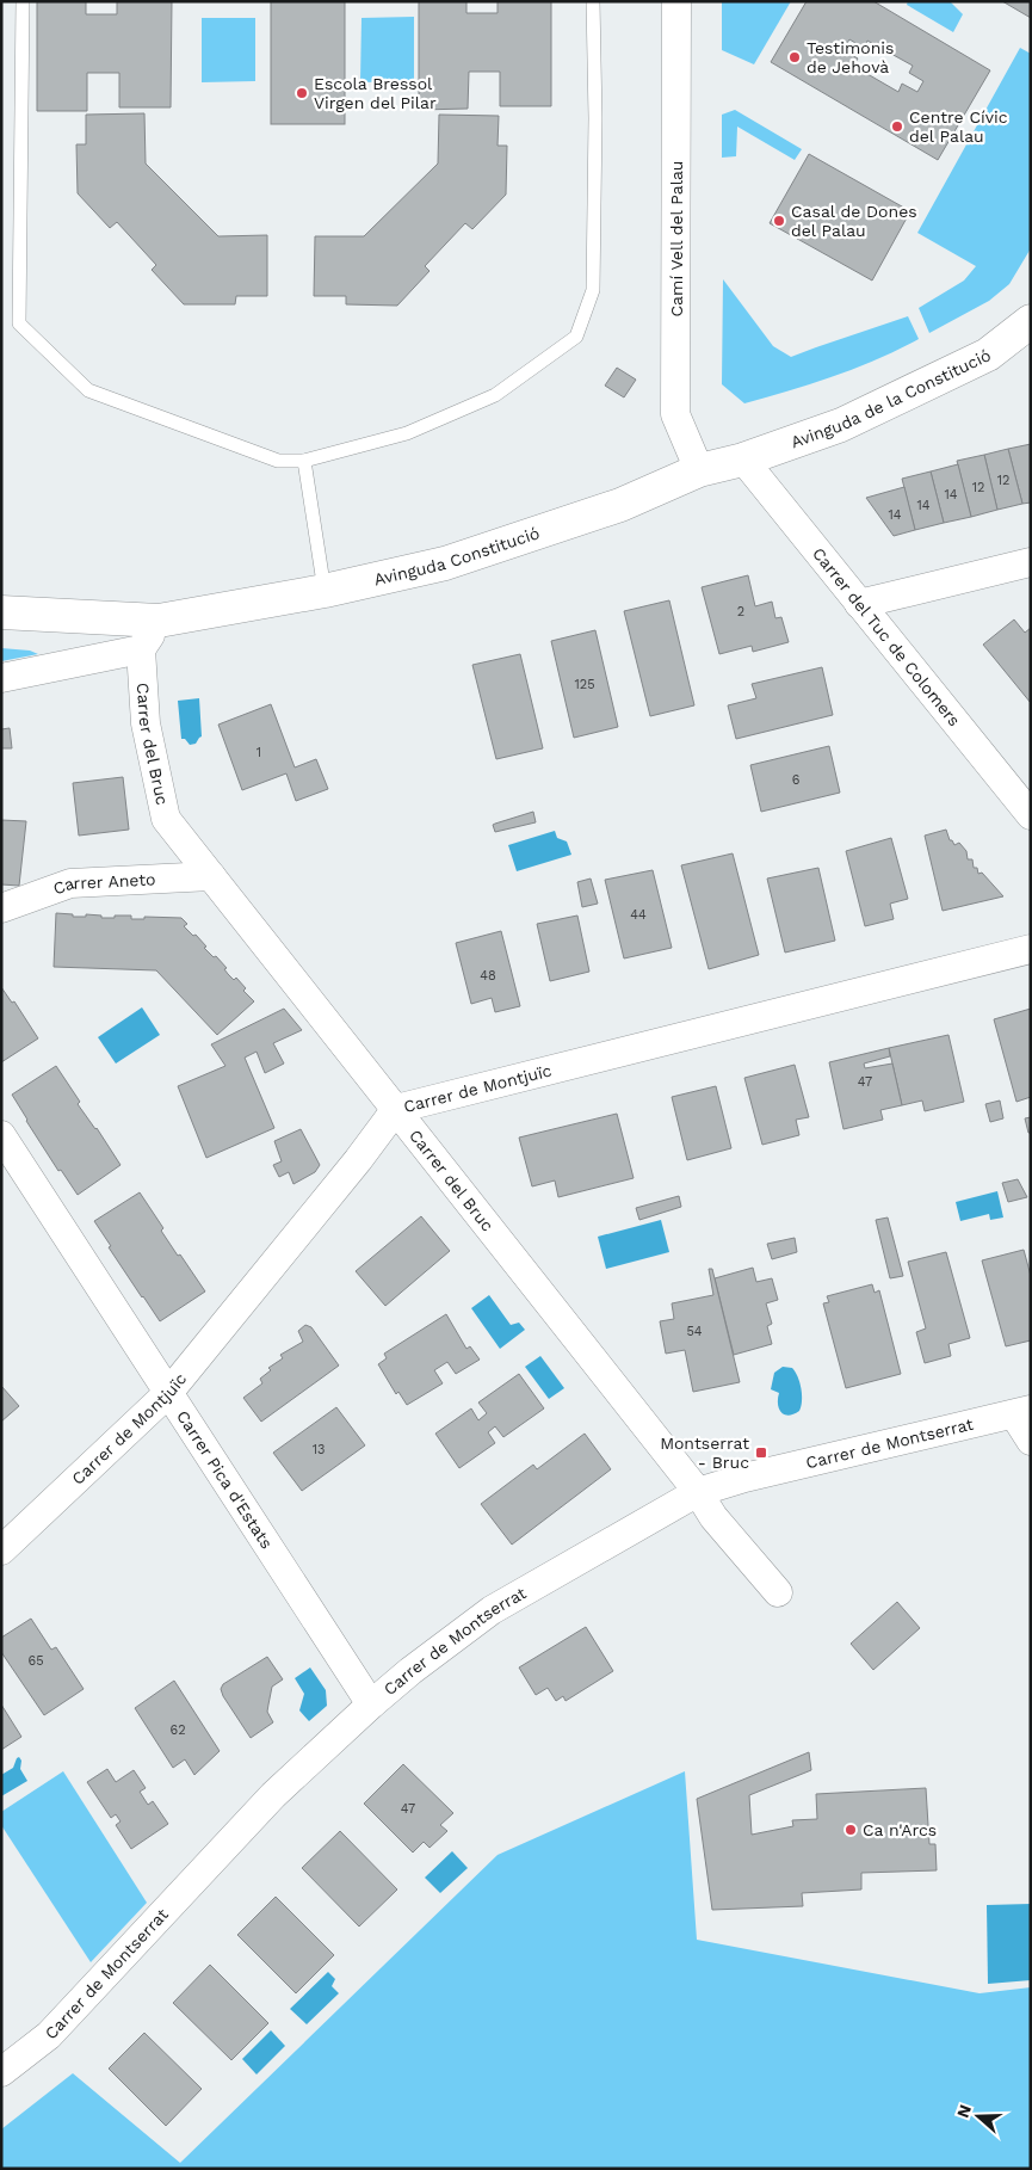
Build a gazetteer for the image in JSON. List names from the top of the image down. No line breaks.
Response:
{"streets":{"street":["Camí Vell del Palau","Avinguda de la Constitució","Avinguda Constitució","Carrer del Tuc de Colomers","Carrer del Bruc","Carrer Aneto","Carrer de Montjuïc","Carrer de Montserrat","Carrer Pica d'Estats"]},"crossings":[["Camí Vell del Palau","Avinguda Constitució"],["Avinguda de la Constitució","Avinguda Constitució"],["Avinguda de la Constitució","Carrer del Tuc de Colomers"],["Avinguda Constitució","Carrer del Tuc de Colomers"],["Carrer del Bruc","Carrer Aneto"],["Carrer del Bruc","Carrer de Montjuïc"],["Carrer del Bruc","Carrer de Montserrat"],["Carrer de Montjuïc","Carrer Pica d'Estats"],["Carrer de Montserrat","Carrer Pica d'Estats"]],"places":{"other":["Testimonis de Jehovà","Escola Bressol Virgen del Pilar","Centre Cívic del Palau","Casal de Dones del Palau","Ca n'Arcs"],"transit":["Montserrat - Bruc"]},"house_numbers":["12","12","14","14","14","2","125","1","6","44","48","47","54","13","65","62","47"],"north":"left"}
